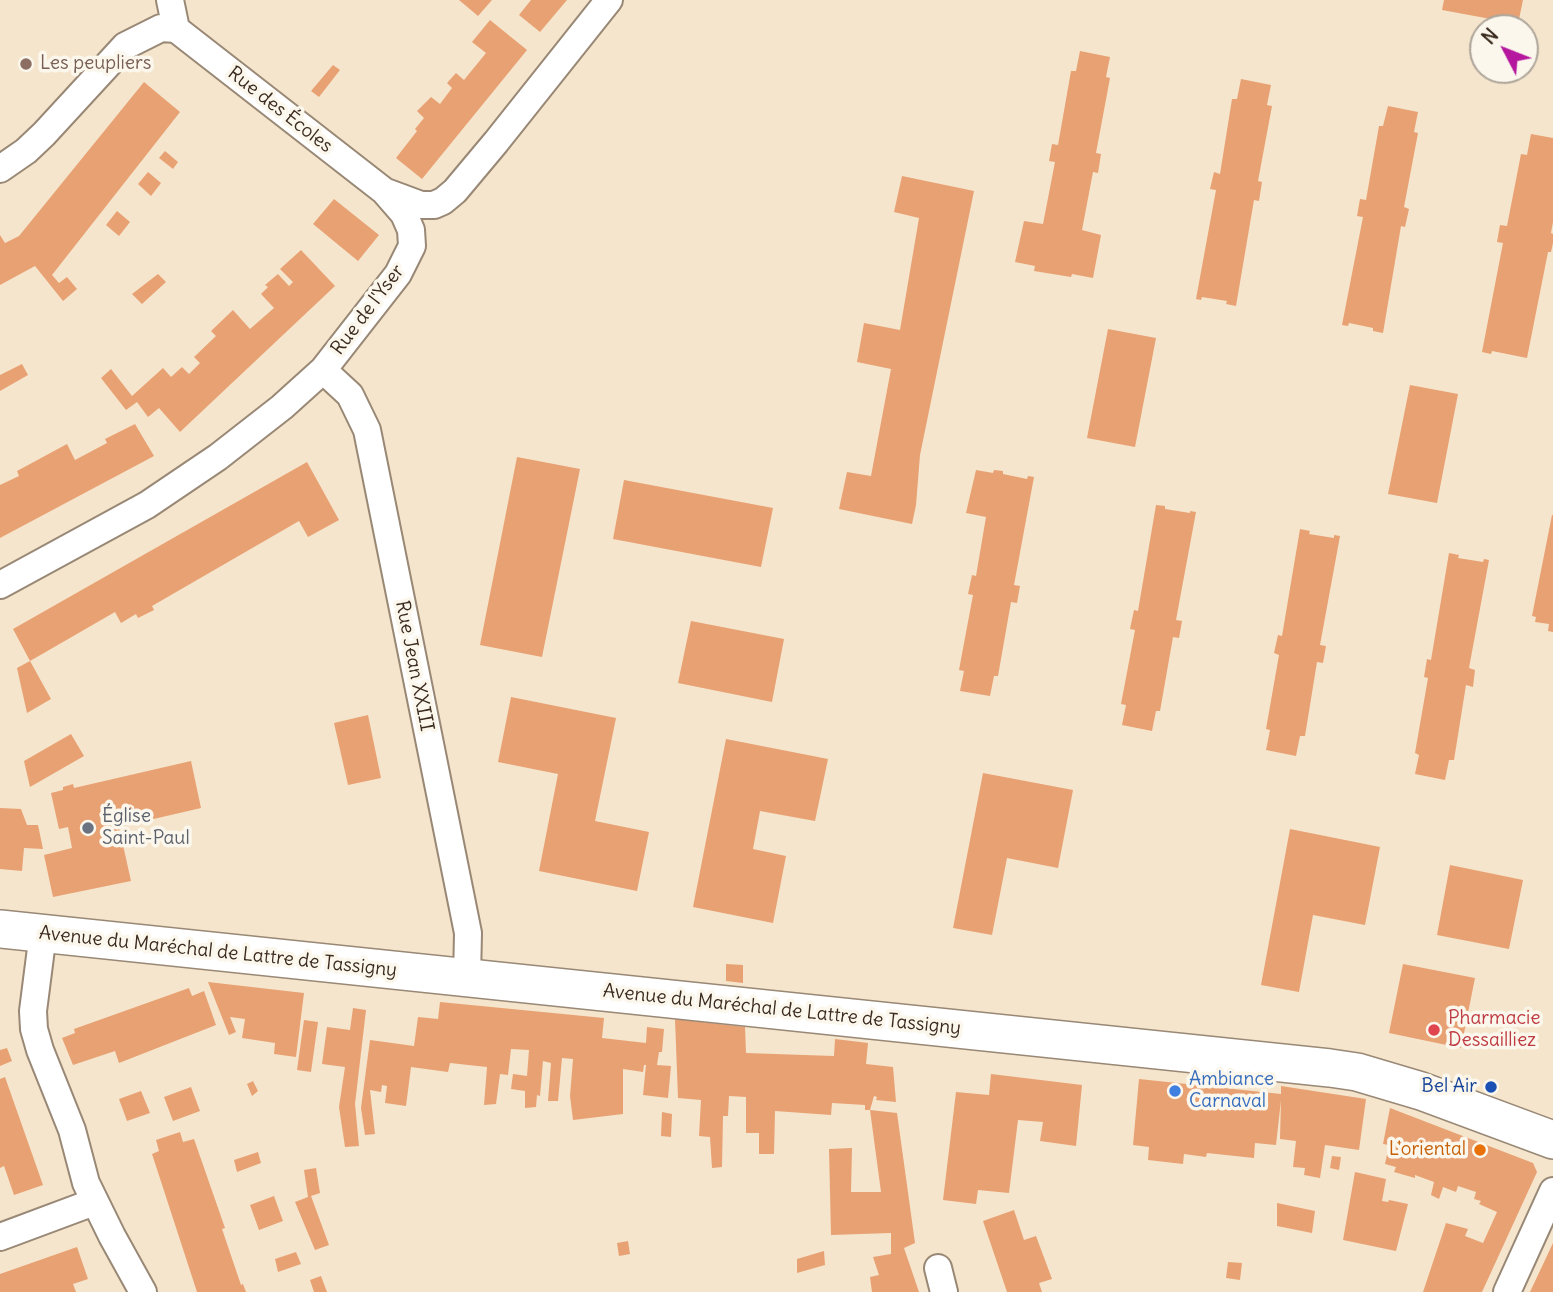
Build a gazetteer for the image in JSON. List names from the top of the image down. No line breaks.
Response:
{"streets":{"main road":["Avenue du Maréchal de Lattre de Tassigny"],"street":["Rue des Écoles","Rue de l'Yser","Rue Jean XXIII"]},"crossings":[["Rue des Écoles","Rue de l'Yser"],["Rue de l'Yser","Rue Jean XXIII"],["Rue Jean XXIII","Avenue du Maréchal de Lattre de Tassigny"]],"places":["Les peupliers","Église Saint-Paul","Pharmacie Dessailliez","Bel Air","Ambiance Carnaval","L'oriental"],"north":"top left"}
